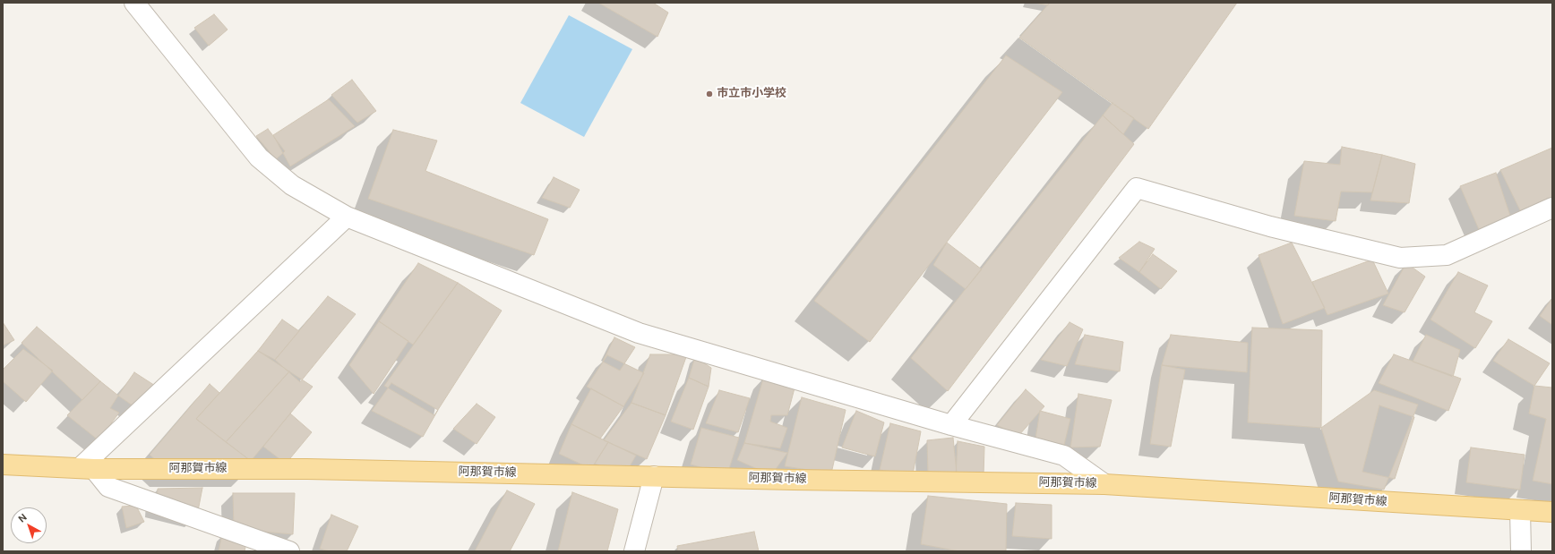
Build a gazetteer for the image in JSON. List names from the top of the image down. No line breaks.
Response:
{"streets":{"main road":["阿那賀市線"]},"places":["市立市小学校"],"north":"top left"}
